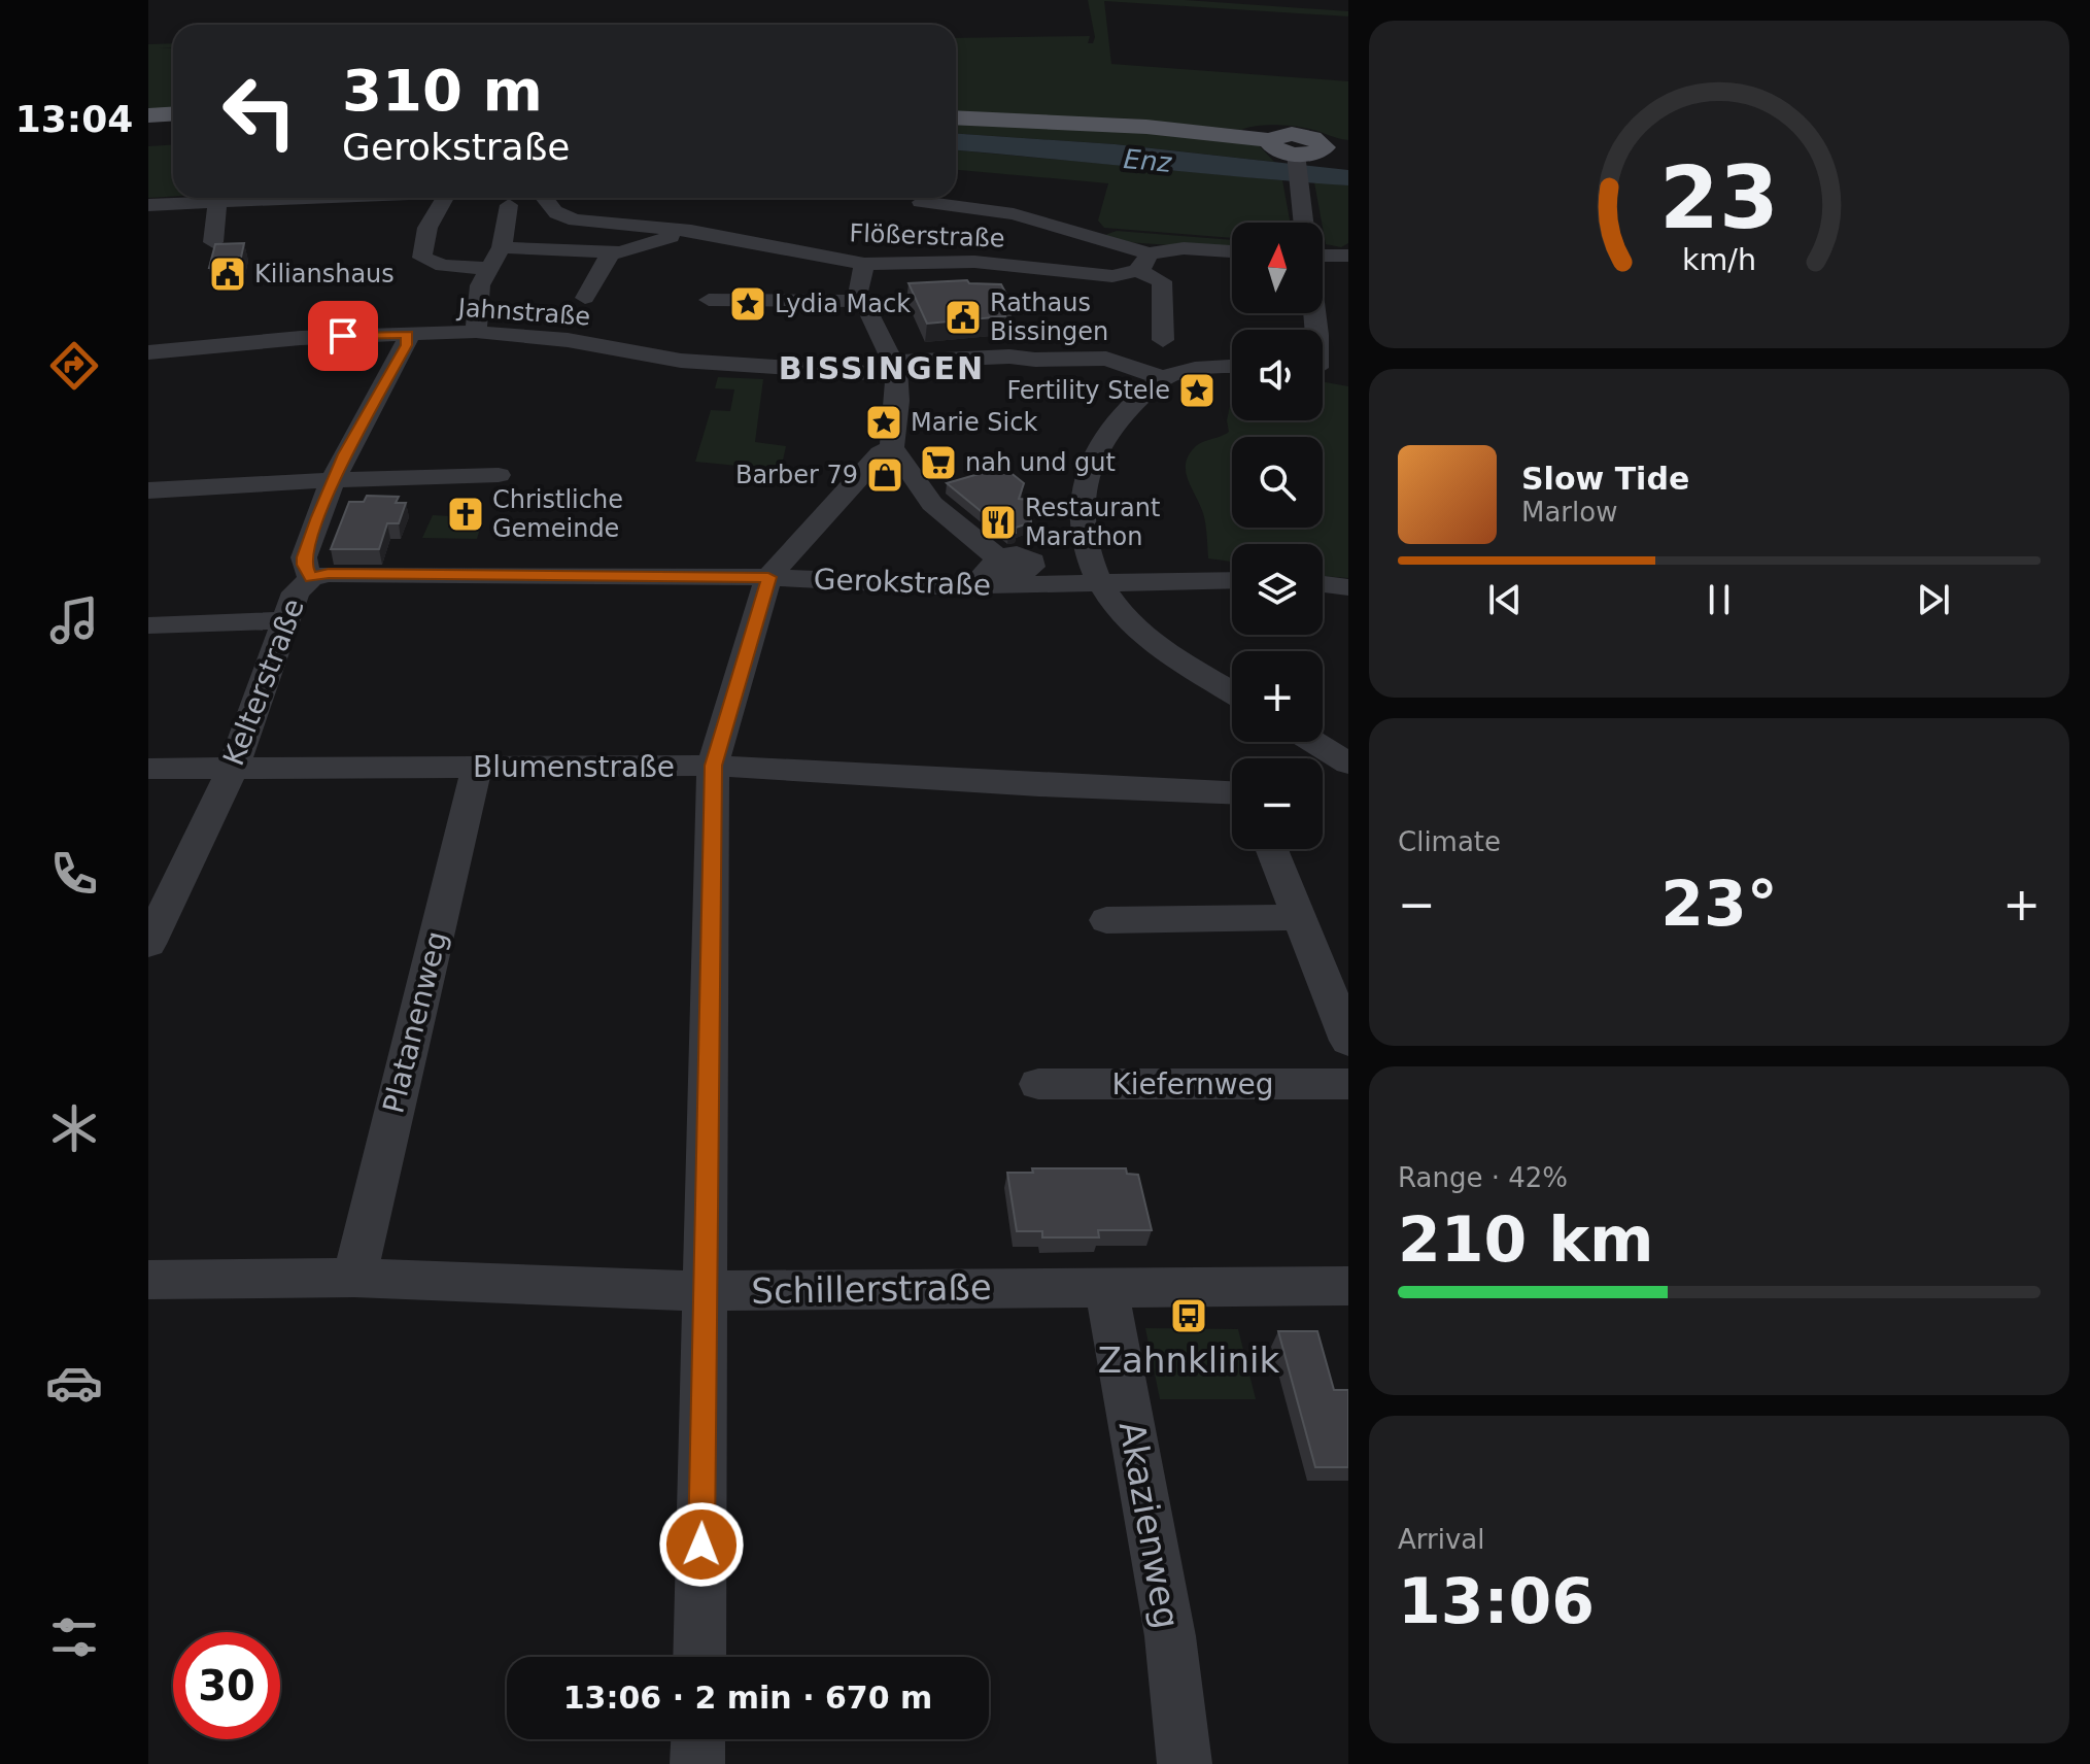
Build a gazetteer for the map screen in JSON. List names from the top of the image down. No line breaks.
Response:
{"streets":{"street":["Flößerstraße","Jahnstraße","Gerokstraße","Kelterstraße","Blumenstraße","Platanenweg","Kiefernweg","Schillerstraße","Akazienweg"]},"crossings":[["Jahnstraße","Kelterstraße"],["Gerokstraße","Kelterstraße"],["Kelterstraße","Blumenstraße"],["Blumenstraße","Platanenweg"],["Platanenweg","Schillerstraße"],["Schillerstraße","Akazienweg"]],"districts":["BISSINGEN"],"water":["Enz"],"places":{"public building":["Kilianshaus","Rathaus Bissingen"],"place":["Lydia Mack","Fertility Stele","Marie Sick"],"supermarket":["nah und gut"],"shop":["Barber 79"],"church":["Christliche Gemeinde"],"restaurant":["Restaurant Marathon"],"bus stop":["Zahnklinik"]},"north":"top","page":{"tabs":"13:04","turn":["310 m","Gerokstraße"],"map_buttons":["+","−"],"song":["Slow Tide","Marlow"],"tile":["Climate",["Range · 42%","210 km"],["Arrival","13:06"]],"heat":["−","23°","+"],"limit":"30","trip":"13:06 · 2 min · 670 m","gauge":["23","km/h"]}}
